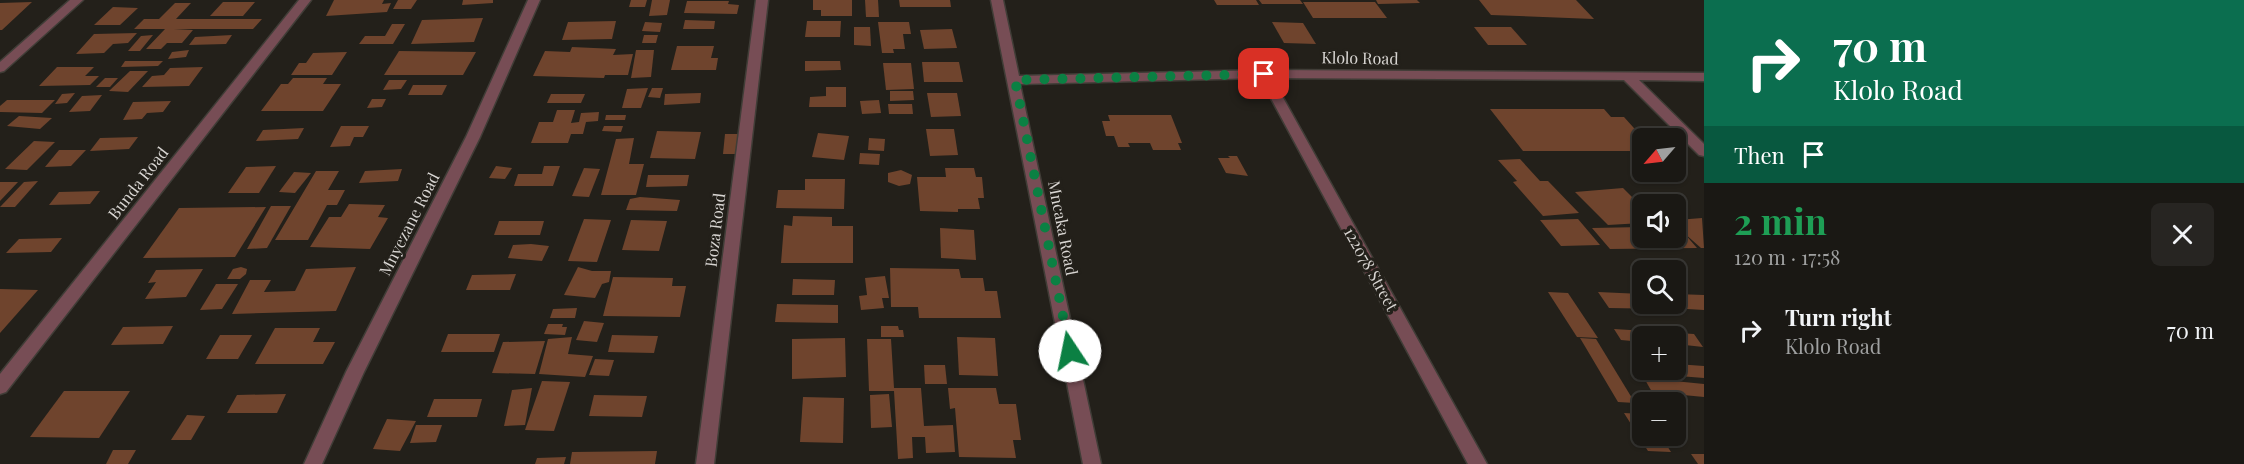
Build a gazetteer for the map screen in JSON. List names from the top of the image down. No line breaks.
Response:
{"streets":{"street":["Klolo Road","Bunda Road","Mnyezane Road","Mncaka Road","Boza Road","122078 Street"]},"crossings":[["Klolo Road","Mncaka Road"],["Klolo Road","122078 Street"]],"north":"bottom left","page":{"turn":["70 m","Klolo Road"],"then":"Then","map_buttons":["+","−"],"heading":["2 min","120 m · 17:58"],"list":[{"name":"Turn right","note":"Klolo Road","value":"70 m"}]}}
